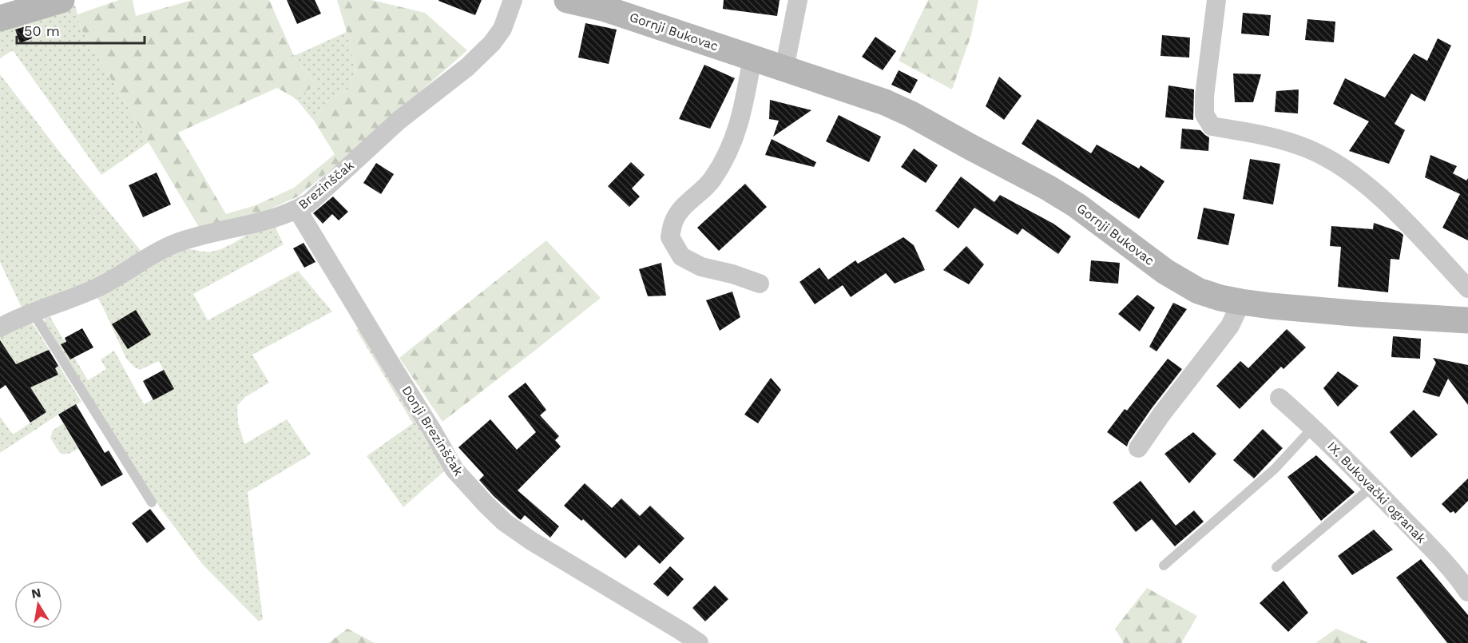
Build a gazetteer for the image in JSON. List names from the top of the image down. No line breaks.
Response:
{"streets":{"street":["Gornji Bukovac","Brezinščak","Donji Brezinščak","IX. Bukovački ogranak"]},"crossings":[["Brezinščak","Donji Brezinščak"]],"scale_bar":"50 m","north":"top"}
